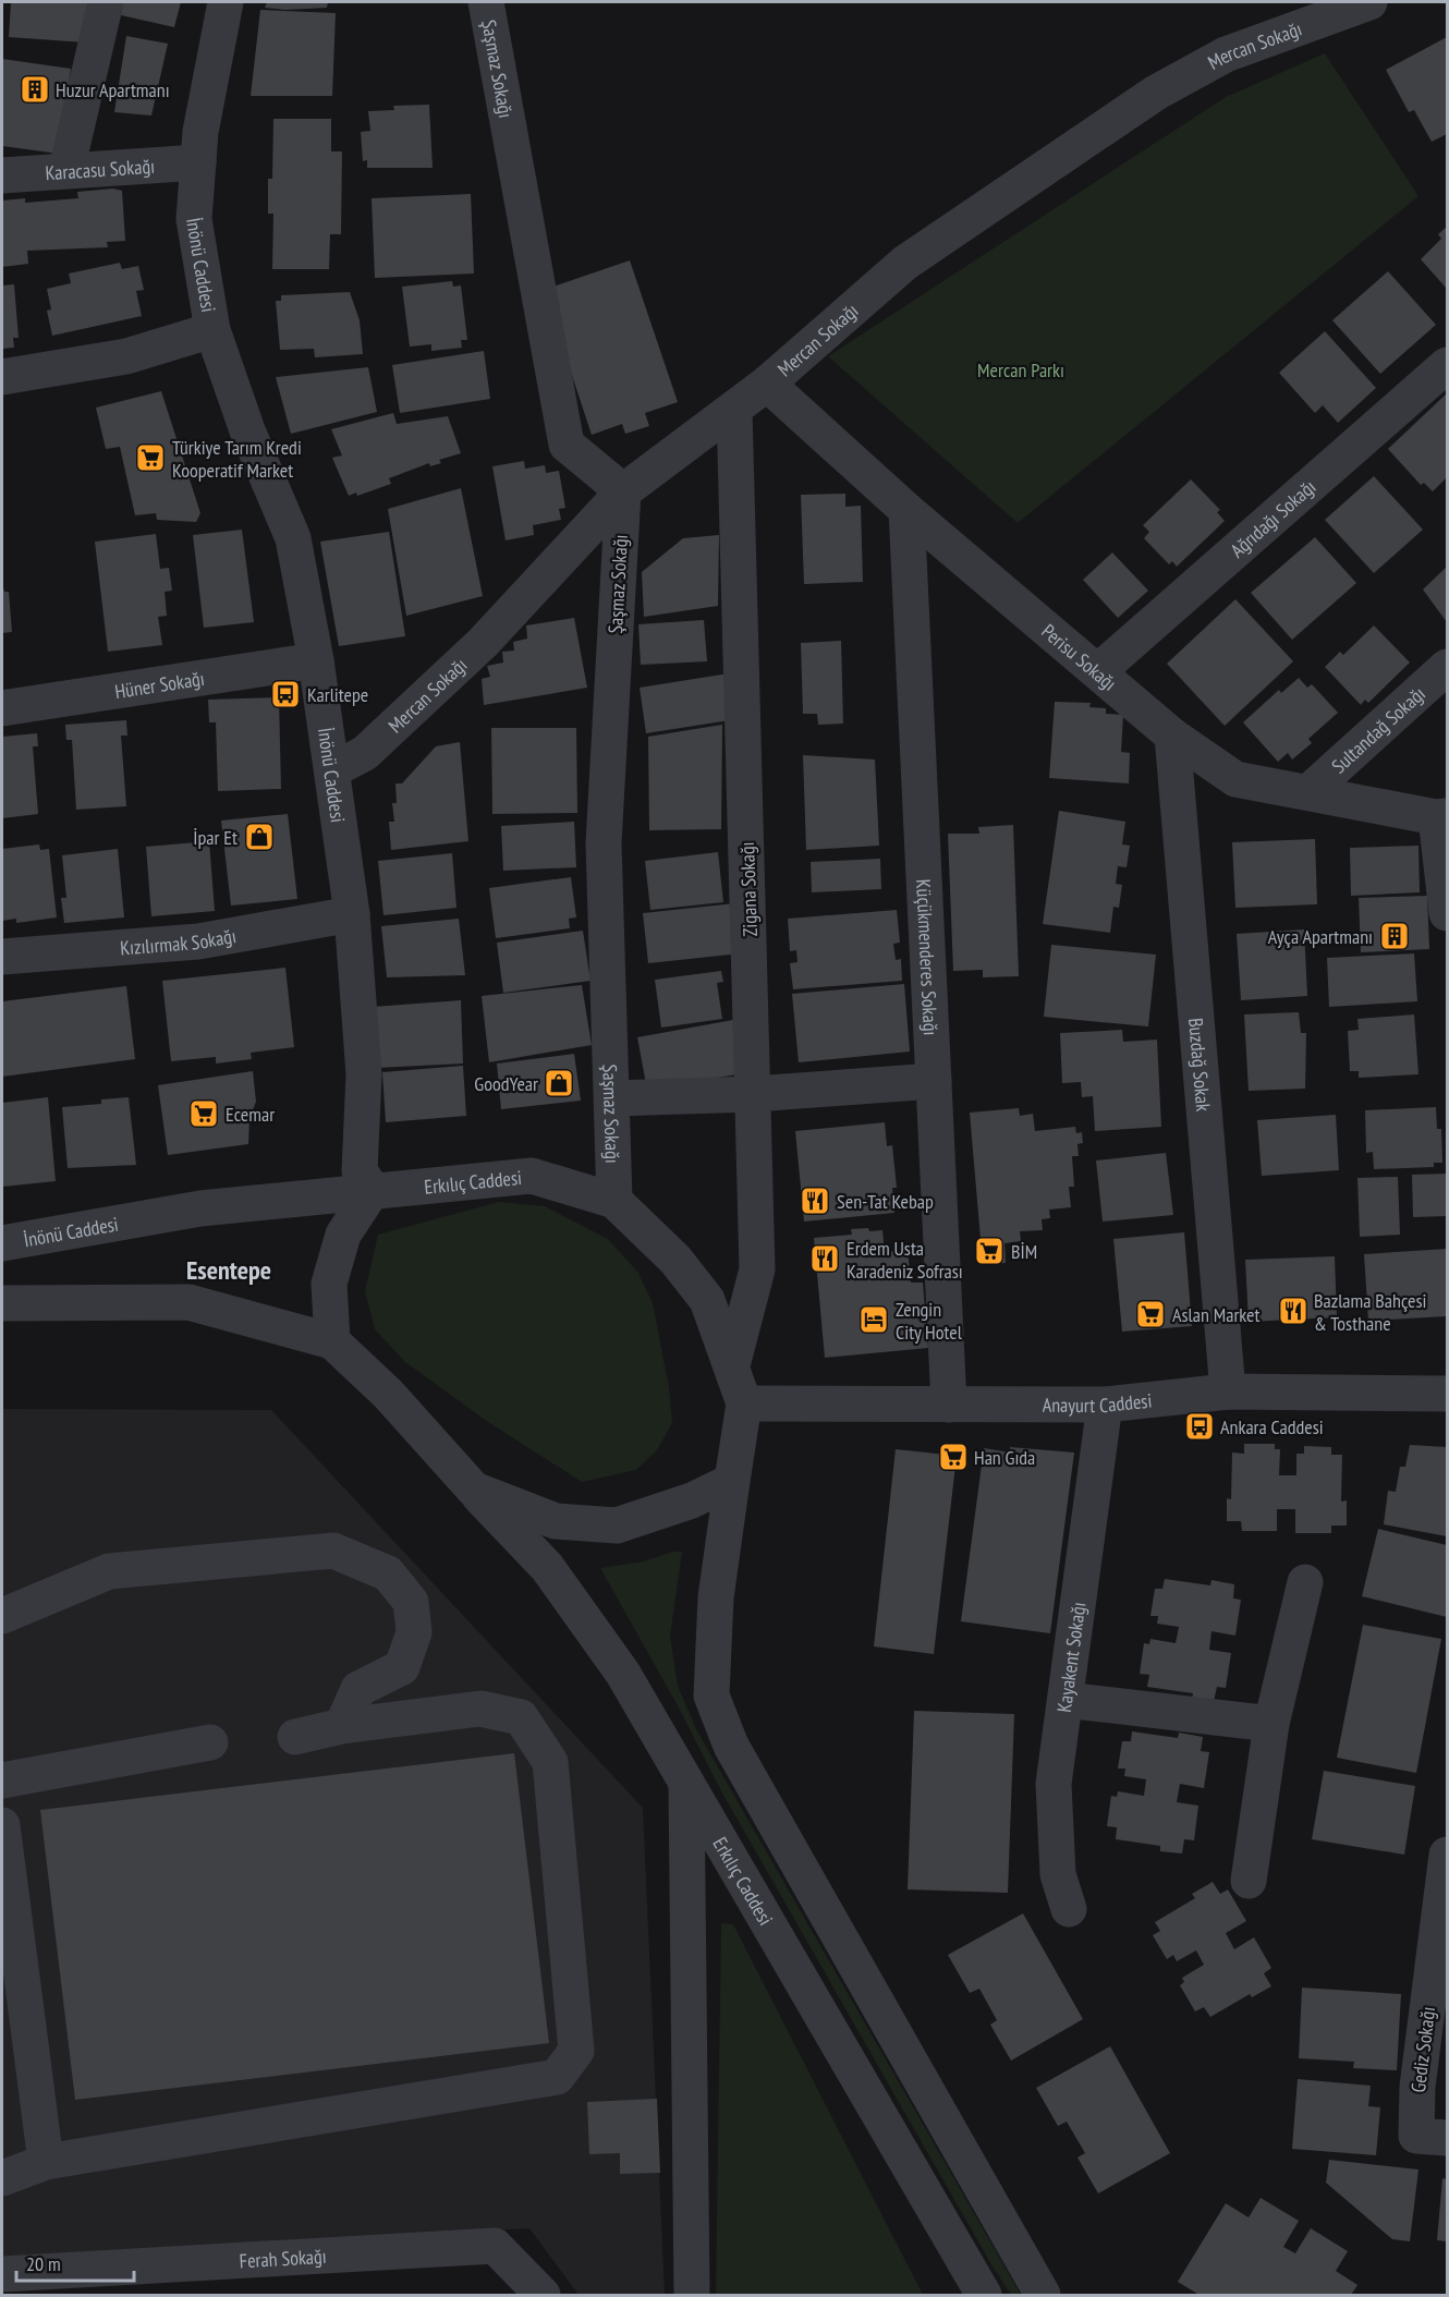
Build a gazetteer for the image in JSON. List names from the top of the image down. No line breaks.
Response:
{"streets":{"street":["Mercan Sokağı","Şaşmaz Sokağı","Karacasu Sokağı","İnönü Caddesi","Ağrıdağı Sokağı","Perisu Sokağı","Hüner Sokağı","Sultandağ Sokağı","Zigana Sokağı","Kızılırmak Sokağı","Küçükmenderes Sokağı","Buzdağ Sokak","Erkılıç Caddesi","Anayurt Caddesi","Kayakent Sokağı","Gediz Sokağı","Ferah Sokağı"]},"crossings":[["Mercan Sokağı","Şaşmaz Sokağı"],["Mercan Sokağı","İnönü Caddesi"],["Mercan Sokağı","Perisu Sokağı"],["Mercan Sokağı","Zigana Sokağı"],["Şaşmaz Sokağı","Erkılıç Caddesi"],["Karacasu Sokağı","İnönü Caddesi"],["İnönü Caddesi","Hüner Sokağı"],["İnönü Caddesi","Kızılırmak Sokağı"],["İnönü Caddesi","Erkılıç Caddesi"],["Ağrıdağı Sokağı","Perisu Sokağı"],["Perisu Sokağı","Sultandağ Sokağı"],["Perisu Sokağı","Küçükmenderes Sokağı"],["Perisu Sokağı","Buzdağ Sokak"],["Zigana Sokağı","Erkılıç Caddesi"],["Küçükmenderes Sokağı","Anayurt Caddesi"],["Buzdağ Sokak","Anayurt Caddesi"],["Erkılıç Caddesi","Anayurt Caddesi"],["Anayurt Caddesi","Kayakent Sokağı"]],"districts":["Esentepe"],"parks":["Mercan Parkı"],"places":{"building":["Huzur Apartmanı","Ayça Apartmanı"],"supermarket":["Türkiye Tarım Kredi Kooperatif Market","Ecemar","BİM","Aslan Market","Han Gıda"],"bus stop":["Karlitepe","Ankara Caddesi"],"shop":["İpar Et","GoodYear"],"restaurant":["Sen-Tat Kebap","Erdem Usta Karadeniz Sofrası","Bazlama Bahçesi & Tosthane"],"hotel":["Zengin City Hotel"]},"scale_bar":"20 m"}
